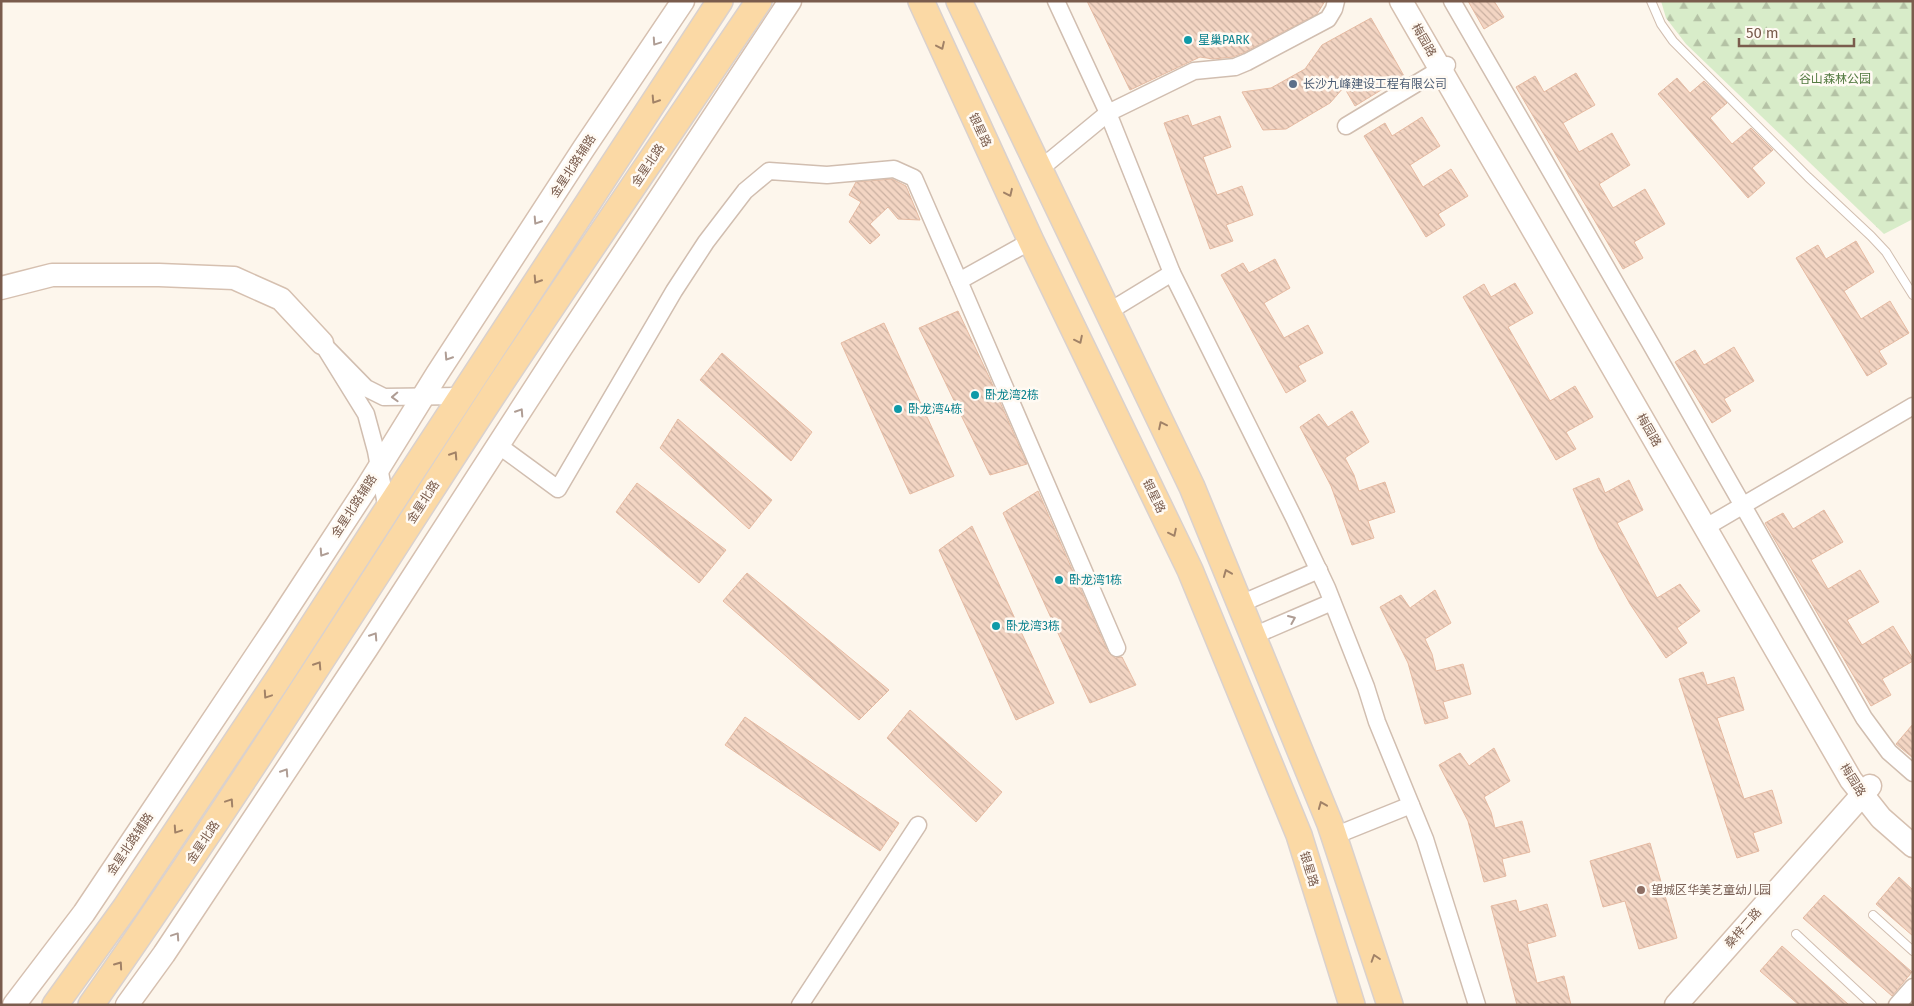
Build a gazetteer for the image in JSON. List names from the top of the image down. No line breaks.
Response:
{"streets":{"main road":["梅园路","银星路","金星北路","金星北路辅路","桑梓二路"]},"crossings":[["梅园路","桑梓二路"]],"parks":["谷山森林公园"],"places":["星巢PARK","长沙九峰建设工程有限公司","卧龙湾2栋","卧龙湾4栋","卧龙湾1栋","卧龙湾3栋","望城区华美艺童幼儿园"],"scale_bar":"50 m"}
